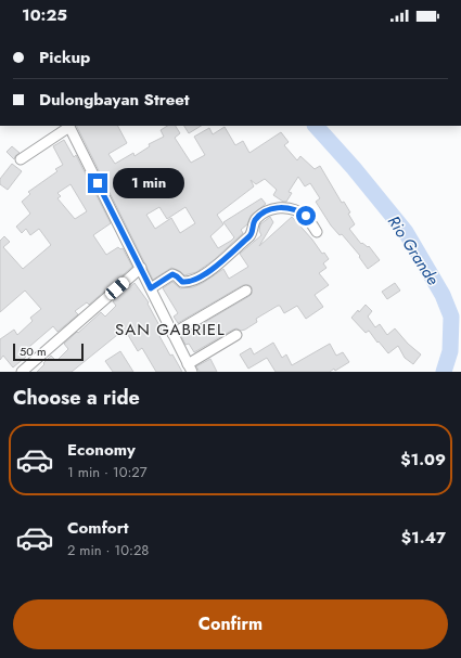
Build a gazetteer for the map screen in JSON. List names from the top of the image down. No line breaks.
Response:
{"districts":["SAN GABRIEL"],"water":["Rio Grande"],"scale_bar":"50 m","page":{"status":"10:25","banner":["Pickup","Dulongbayan Street"],"bubble":"1 min","scale":"50 m","heading":"Choose a ride","list":[{"name":"Economy","note":"1 min · 10:27","value":"$1.09"},{"name":"Comfort","note":"2 min · 10:28","value":"$1.47"}],"buttons":"Confirm"}}
